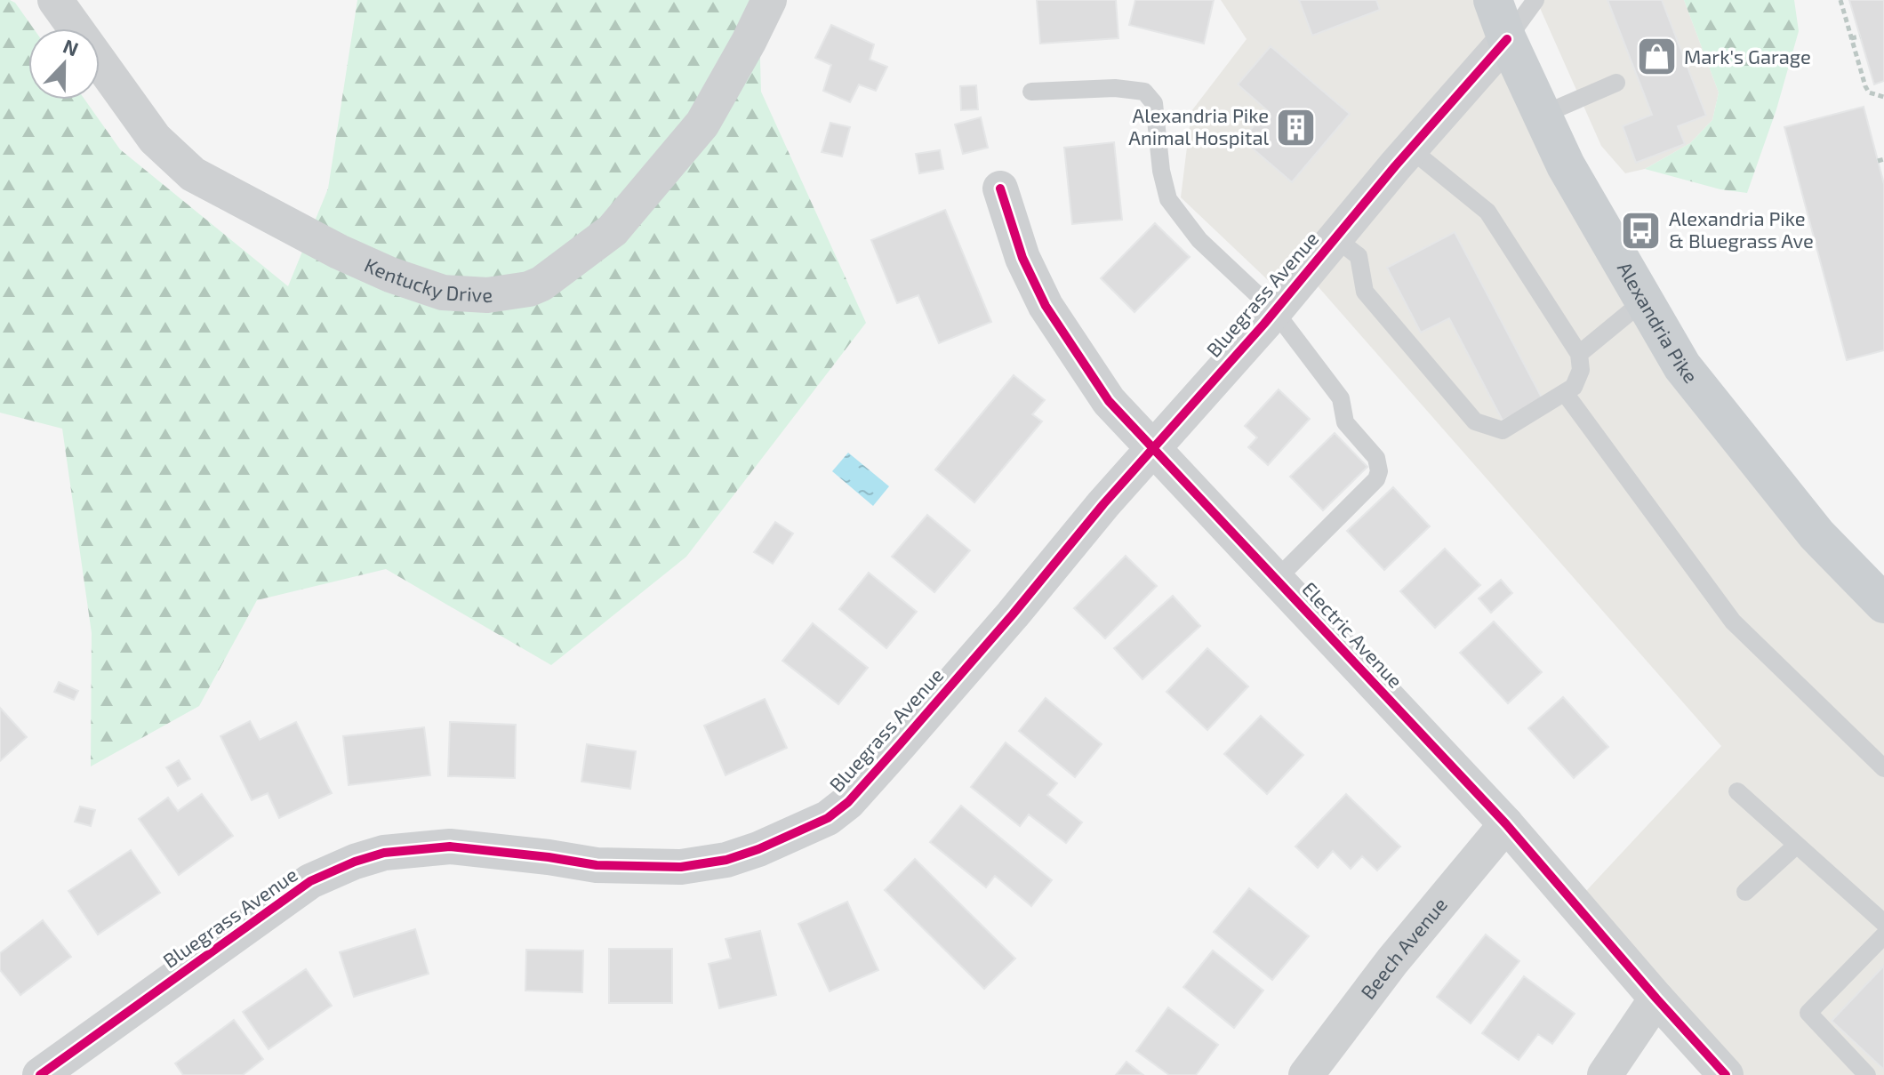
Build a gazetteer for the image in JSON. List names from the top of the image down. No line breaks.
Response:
{"streets":{"main road":["Alexandria Pike"],"street":["Kentucky Drive","Bluegrass Avenue","Electric Avenue","Beech Avenue"]},"crossings":[["Bluegrass Avenue","Alexandria Pike"],["Bluegrass Avenue","Electric Avenue"],["Electric Avenue","Beech Avenue"]],"places":{"shop":["Mark's Garage"],"building":["Alexandria Pike Animal Hospital"],"bus stop":["Alexandria Pike & Bluegrass Ave"]},"north":"top"}
